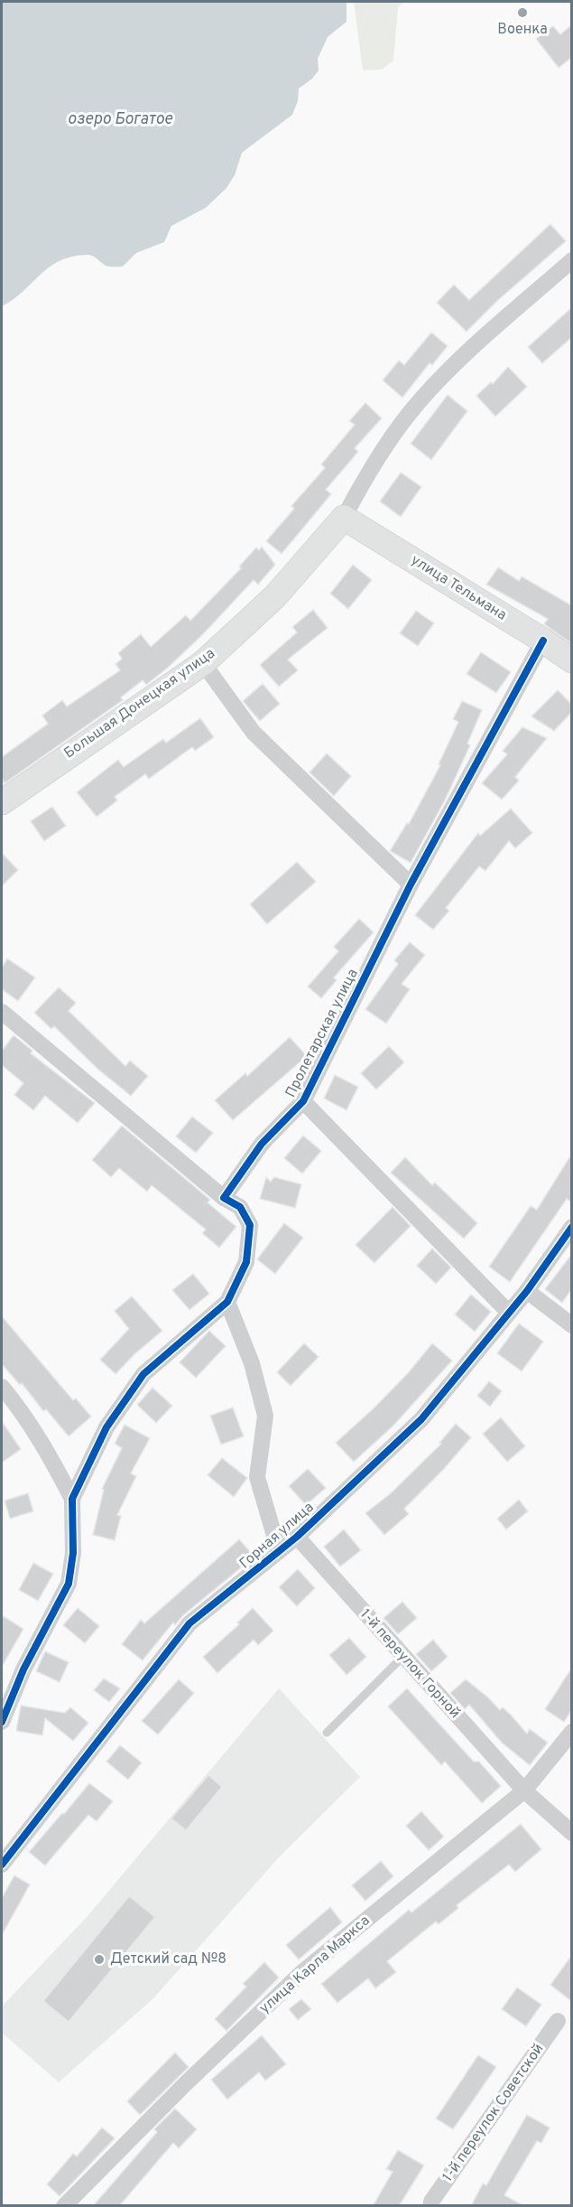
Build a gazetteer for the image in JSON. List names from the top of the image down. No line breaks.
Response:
{"streets":{"street":["улица Тельмана","Большая Донецкая улица","Пролетарская улица","Горная улица","1-й переулок Горной","улица Карла Маркса","1-й переулок Советской"]},"crossings":[["улица Тельмана","Большая Донецкая улица"],["улица Тельмана","Пролетарская улица"],["Горная улица","1-й переулок Горной"],["1-й переулок Горной","улица Карла Маркса"]],"water":["озеро Богатое"],"places":["Военка","Детский сад №8"]}
